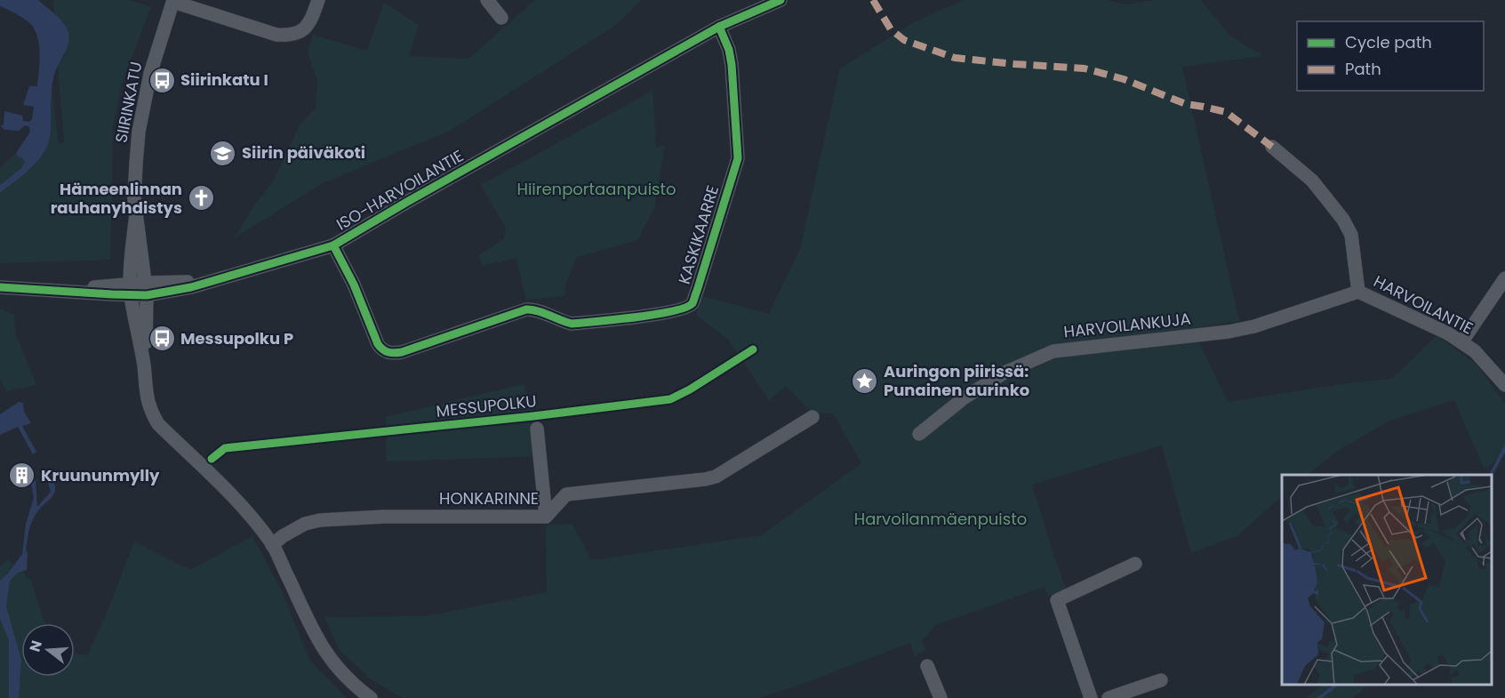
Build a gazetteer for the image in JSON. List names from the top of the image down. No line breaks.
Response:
{"streets":{"street":["SIIRINKATU","ISO-HARVOILANTIE","KASKIKAARRE","HARVOILANTIE","HARVOILANKUJA","HONKARINNE"],"cycle path":["MESSUPOLKU"]},"crossings":[["SIIRINKATU","ISO-HARVOILANTIE"],["ISO-HARVOILANTIE","KASKIKAARRE"],["HARVOILANTIE","HARVOILANKUJA"]],"parks":["Hiirenportaanpuisto","Harvoilanmäenpuisto"],"places":{"bus stop":["Siirinkatu I","Messupolku P"],"school or university":["Siirin päiväkoti"],"church":["Hämeenlinnan rauhanyhdistys"],"place":["Auringon piirissä: Punainen aurinko"],"building":["Kruununmylly"]},"legend":["Cycle path","Path"],"north":"left"}
